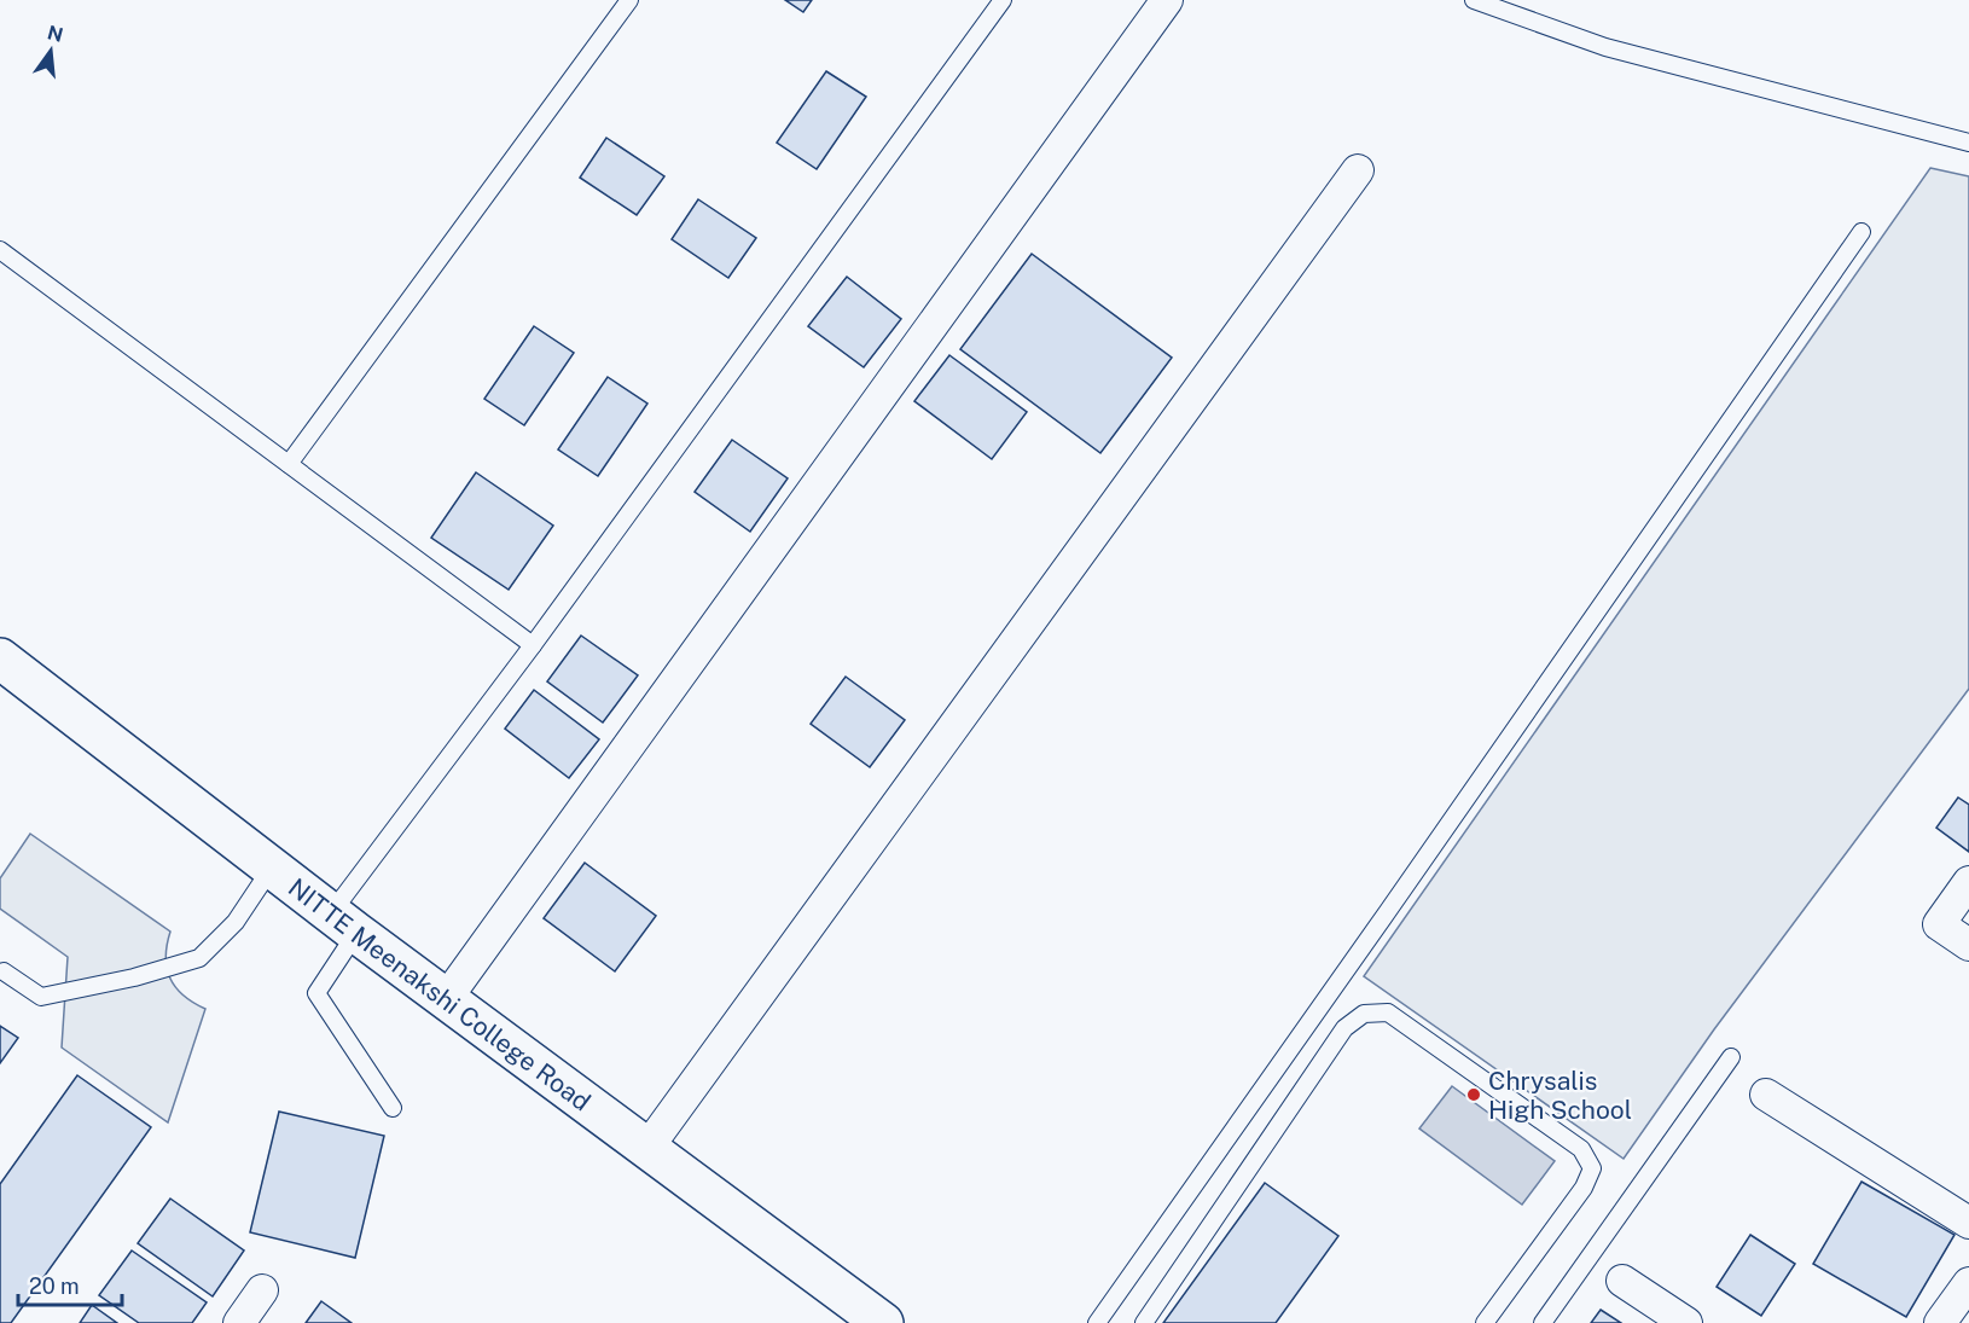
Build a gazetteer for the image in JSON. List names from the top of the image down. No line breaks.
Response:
{"streets":{"street":["NITTE Meenakshi College Road"]},"places":["Chrysalis High School"],"scale_bar":"20 m","north":"top"}
